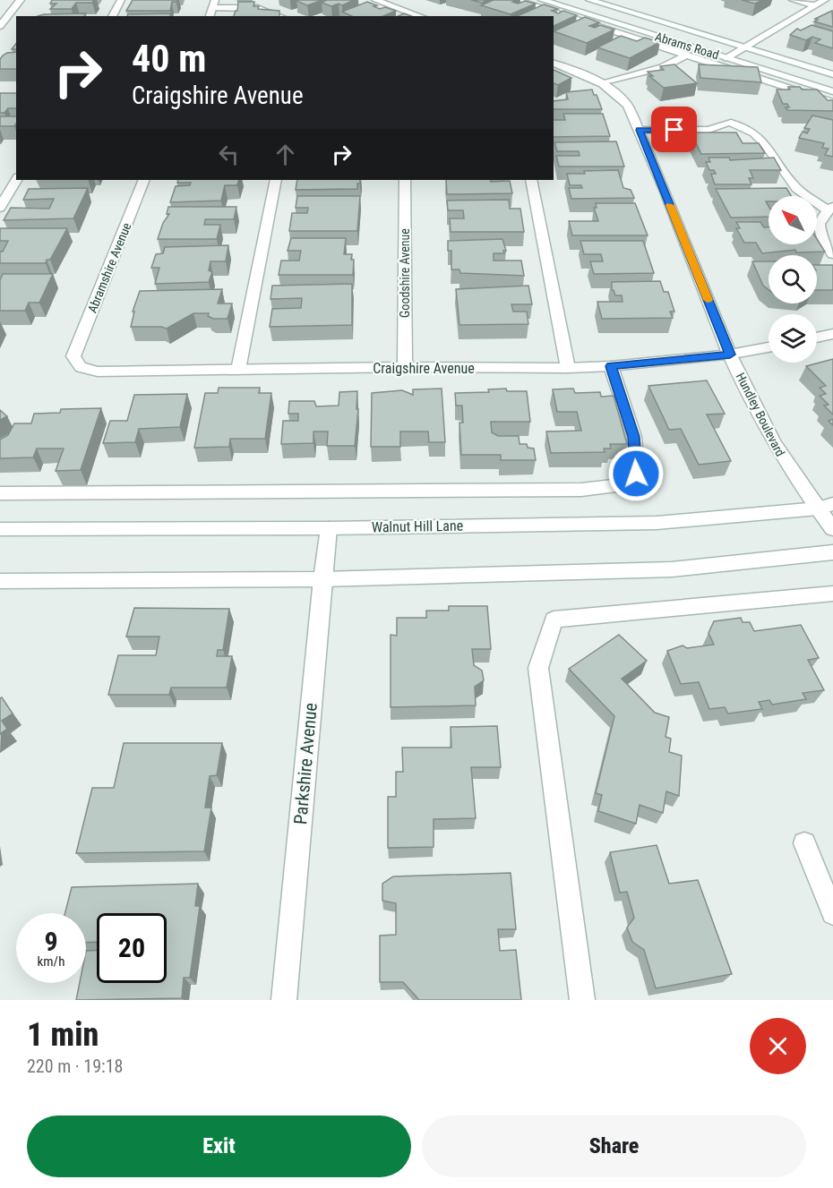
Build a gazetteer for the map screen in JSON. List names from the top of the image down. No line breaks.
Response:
{"streets":{"street":["Abrams Road","Abramshire Avenue","Goodshire Avenue","Craigshire Avenue","Hundley Boulevard","Walnut Hill Lane","Parkshire Avenue"]},"crossings":[["Abramshire Avenue","Craigshire Avenue"],["Goodshire Avenue","Craigshire Avenue"],["Craigshire Avenue","Hundley Boulevard"],["Hundley Boulevard","Walnut Hill Lane"],["Walnut Hill Lane","Parkshire Avenue"]],"north":"top left","page":{"turn":["40 m","Craigshire Avenue"],"speed":"9 km/h","limit":"20","heading":["1 min","220 m · 19:18"],"buttons":["Exit","Share"]}}
